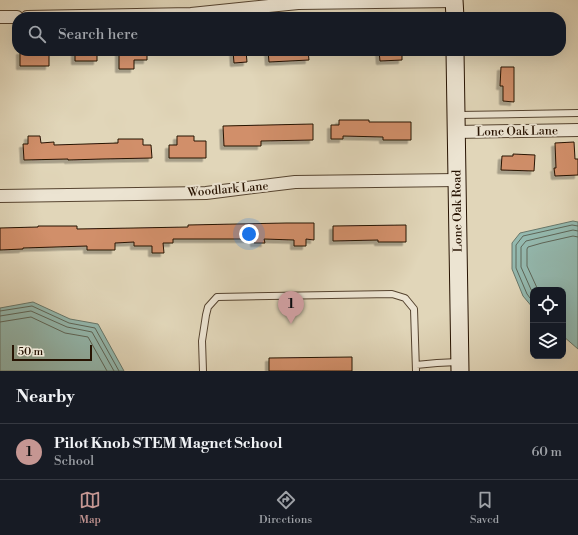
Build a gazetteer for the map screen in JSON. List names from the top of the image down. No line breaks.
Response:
{"streets":{"main road":["Lone Oak Road"],"street":["Lone Oak Lane","Woodlark Lane"]},"crossings":[["Lone Oak Lane","Lone Oak Road"],["Woodlark Lane","Lone Oak Road"]],"scale_bar":"50 m","page":{"search":"Search here","pins":"1","scale":"50 m","heading":"Nearby","list":[{"mark":"1","name":"Pilot Knob STEM Magnet School","note":"School","value":"60 m"}],"nav":["Map","Directions","Saved"]}}
